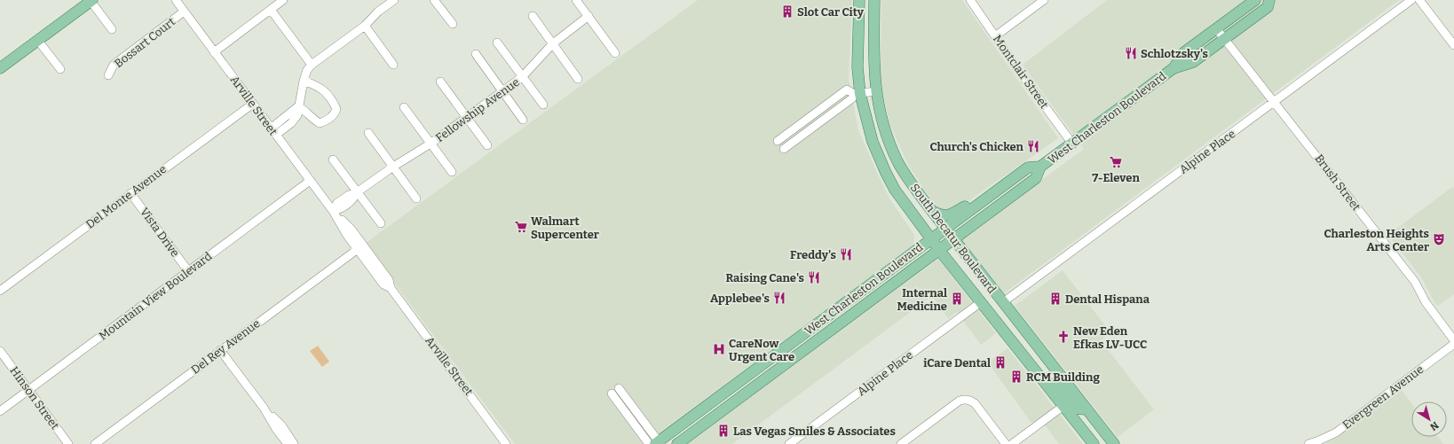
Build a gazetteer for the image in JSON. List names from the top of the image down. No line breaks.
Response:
{"streets":{"main road":["West Charleston Boulevard","South Decatur Boulevard"],"street":["Bossart Court","Montclair Street","Arville Street","Fellowship Avenue","Alpine Place","Brush Street","Del Monte Avenue","Vista Drive","Mountain View Boulevard","Del Rey Avenue","Evergreen Avenue","Hinson Street"]},"crossings":[["Bossart Court","Arville Street"],["Montclair Street","West Charleston Boulevard"],["Arville Street","Fellowship Avenue"],["Arville Street","Del Monte Avenue"],["Arville Street","Mountain View Boulevard"],["Arville Street","Del Rey Avenue"],["West Charleston Boulevard","Brush Street"],["West Charleston Boulevard","South Decatur Boulevard"],["Alpine Place","Brush Street"],["Alpine Place","South Decatur Boulevard"],["Del Monte Avenue","Vista Drive"],["Vista Drive","Mountain View Boulevard"],["Mountain View Boulevard","Hinson Street"]],"places":{"building":["Slot Car City","Internal Medicine","Dental Hispana","iCare Dental","RCM Building","Las Vegas Smiles & Associates"],"restaurant":["Schlotzsky's","Church's Chicken","Freddy's","Raising Cane's","Applebee's"],"supermarket":["7-Eleven","Walmart Supercenter"],"theatre":["Charleston Heights Arts Center"],"church":["New Eden Efkas LV-UCC"],"hospital":["CareNow Urgent Care"]},"north":"bottom right"}
